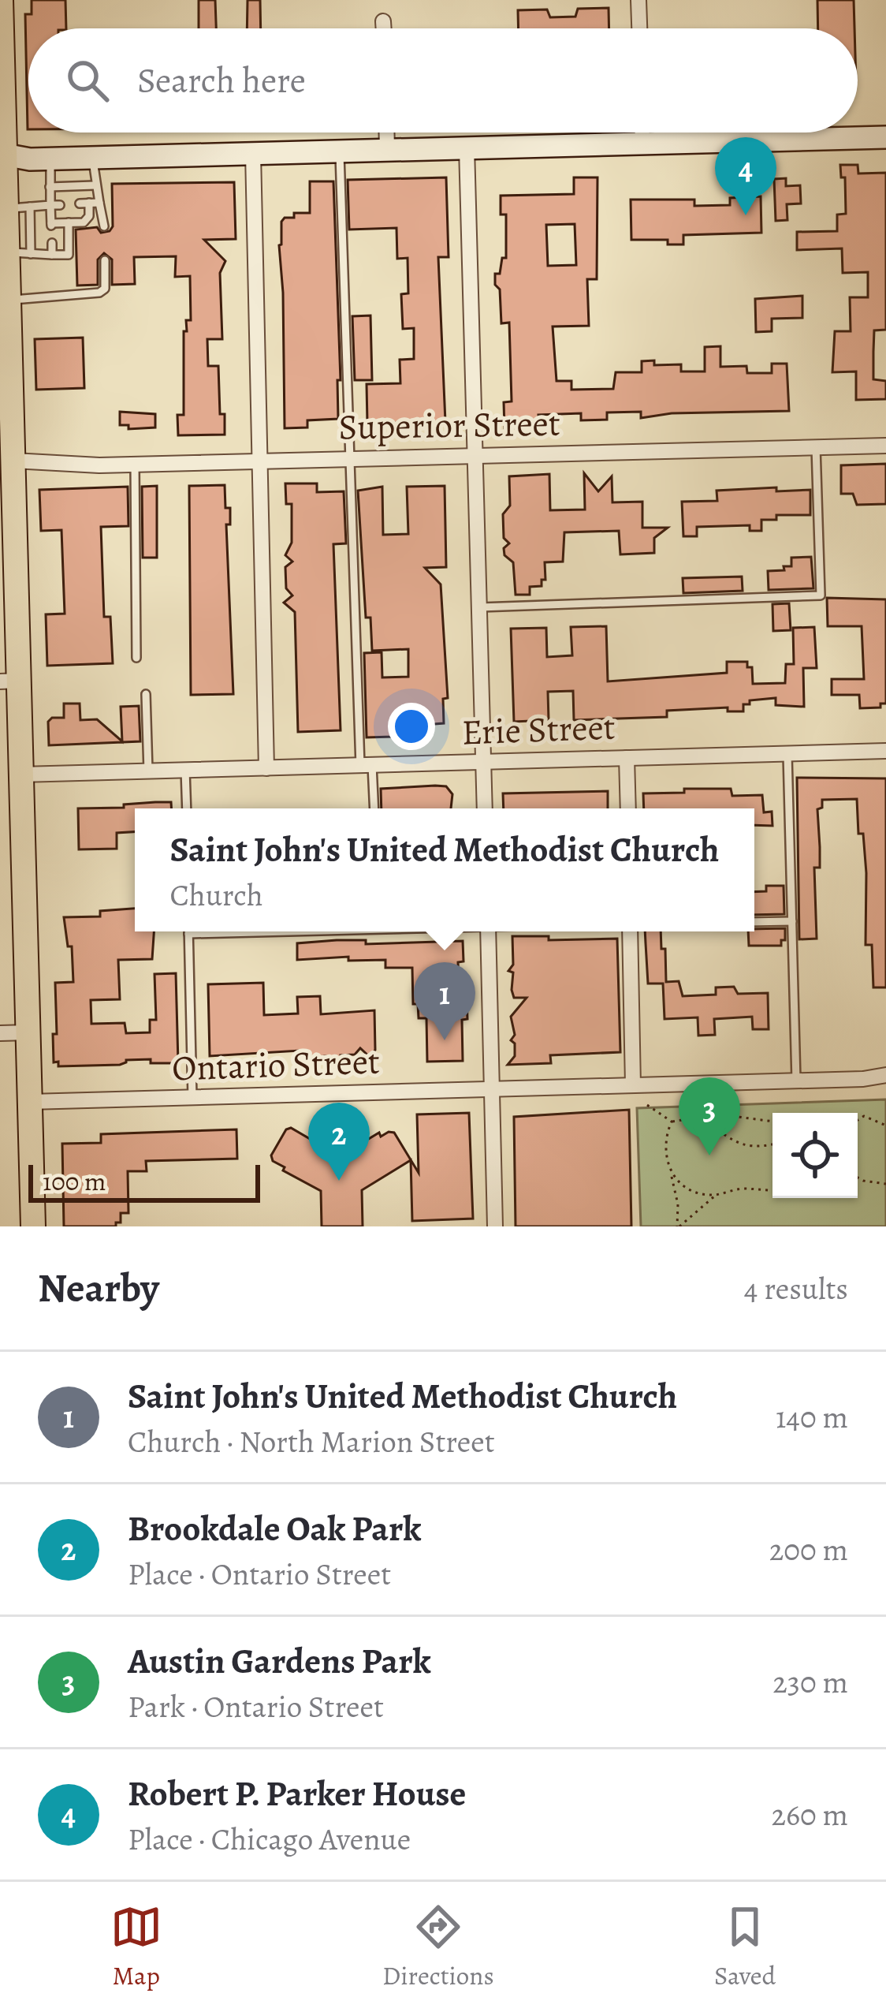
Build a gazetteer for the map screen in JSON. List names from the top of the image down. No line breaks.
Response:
{"streets":{"street":["Superior Street","Erie Street","Ontario Street"]},"scale_bar":"100 m","page":{"search":"Search here","pins":["4","1","3","2"],"popup":["Saint John's United Methodist Church","Church"],"scale":"100 m","heading":["Nearby","4 results"],"list":[{"mark":"1","name":"Saint John's United Methodist Church","note":"Church · North Marion Street","value":"140 m"},{"mark":"2","name":"Brookdale Oak Park","note":"Place · Ontario Street","value":"200 m"},{"mark":"3","name":"Austin Gardens Park","note":"Park · Ontario Street","value":"230 m"},{"mark":"4","name":"Robert P. Parker House","note":"Place · Chicago Avenue","value":"260 m"}],"nav":["Map","Directions","Saved"]}}
